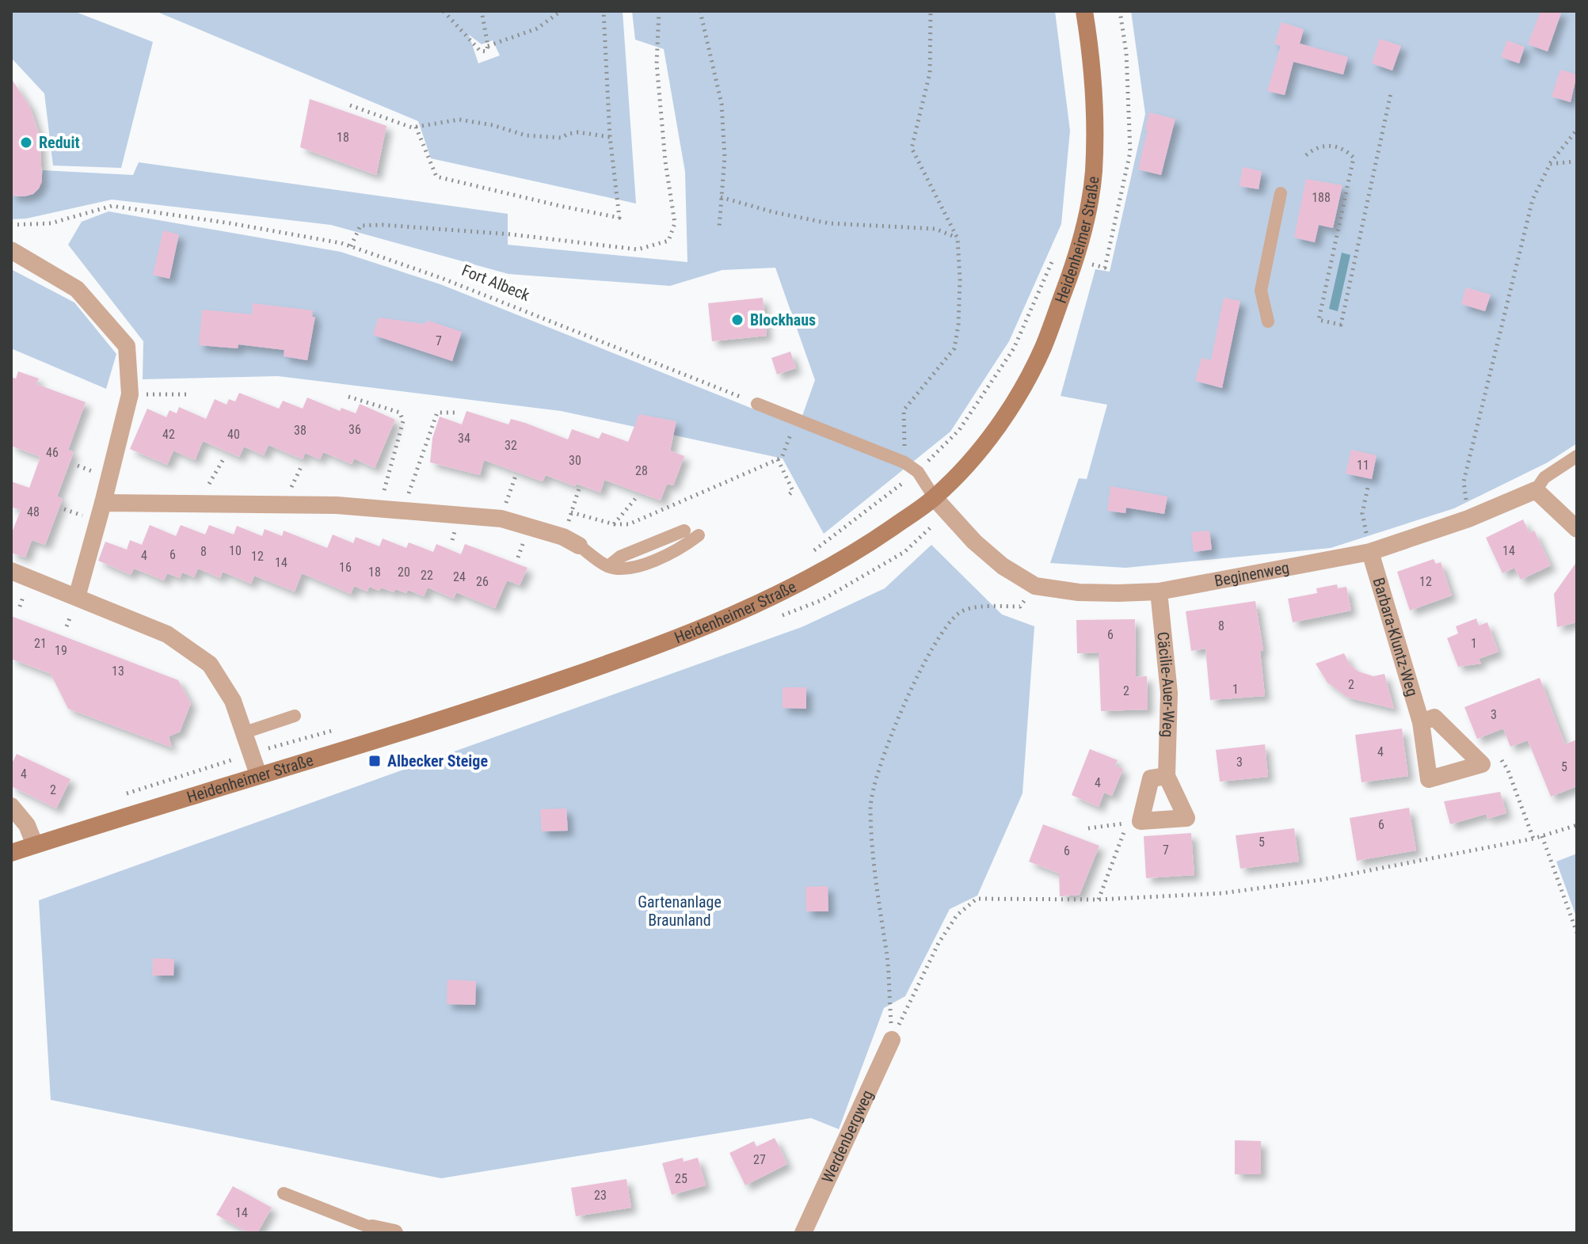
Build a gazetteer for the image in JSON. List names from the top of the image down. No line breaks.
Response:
{"streets":{"main road":["Heidenheimer Straße"],"street":["Beginenweg","Barbara-Kluntz-Weg","Cäcilie-Auer-Weg","Werdenbergweg"],"path":["Fort Albeck"]},"crossings":[["Heidenheimer Straße","Beginenweg"],["Beginenweg","Barbara-Kluntz-Weg"],["Beginenweg","Cäcilie-Auer-Weg"]],"parks":["Gartenanlage Braunland"],"places":{"other":["Reduit","Blockhaus"],"transit":["Albecker Steige"]},"house_numbers":["18","188","7","36","38","42","40","34","32","46","30","11","28","48","10","14","8","6","4","12","14","16","18","20","22","24","26","12","8","6","21","1","19","13","2","1","2","3","4","3","5","4","4","2","6","5","7","6","27","25","23","14"]}
